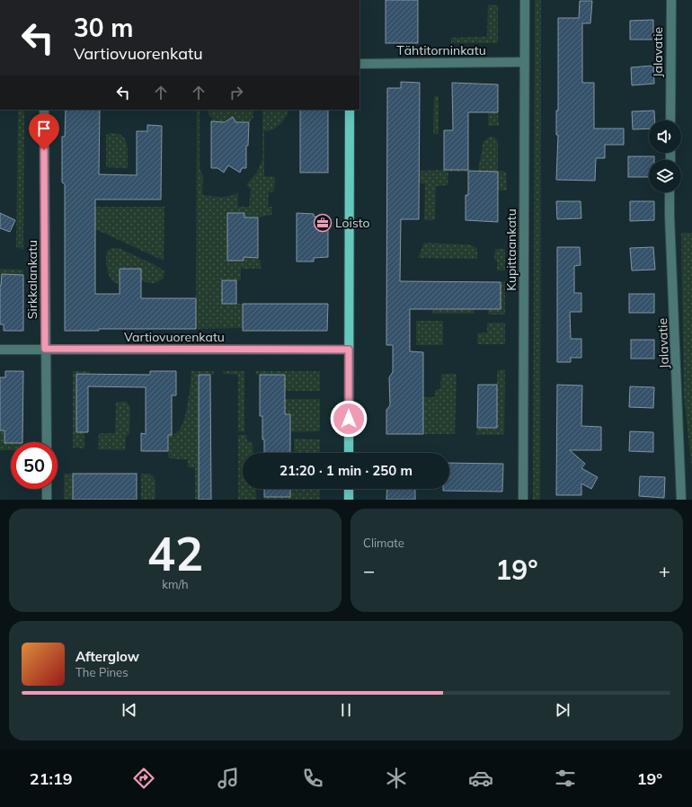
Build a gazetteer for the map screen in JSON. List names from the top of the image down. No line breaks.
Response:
{"streets":{"street":["Tähtitorninkatu","Jalavatie","Kupittaankatu","Sirkkalankatu","Vartiovuorenkatu"]},"crossings":[["Tähtitorninkatu","Kupittaankatu"],["Sirkkalankatu","Vartiovuorenkatu"]],"places":{"office":["Loisto"]},"page":{"turn":["30 m","Vartiovuorenkatu"],"limit":"50","trip":"21:20 · 1 min · 250 m","tile":[["42","km/h"],"Climate"],"heat":["−","19°","+"],"song":["Afterglow","The Pines"],"tabs":["21:19","19°"]}}
